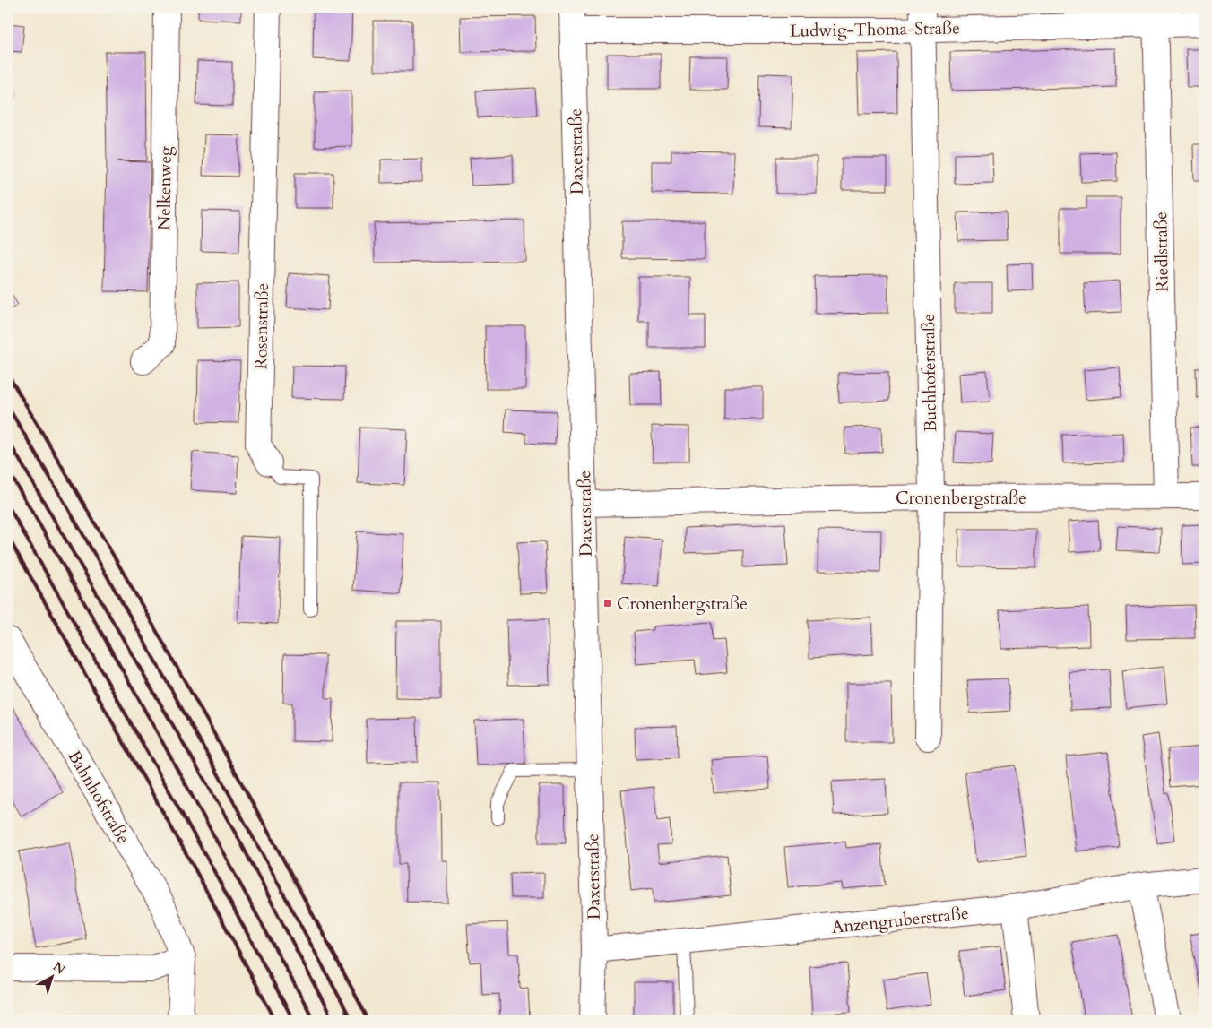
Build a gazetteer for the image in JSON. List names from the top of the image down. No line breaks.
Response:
{"streets":{"street":["Ludwig-Thoma-Straße","Daxerstraße","Nelkenweg","Riedlstraße","Rosenstraße","Buchhoferstraße","Cronenbergstraße","Bahnhofstraße","Anzengruberstraße"]},"crossings":[["Ludwig-Thoma-Straße","Daxerstraße"],["Ludwig-Thoma-Straße","Riedlstraße"],["Ludwig-Thoma-Straße","Buchhoferstraße"],["Daxerstraße","Cronenbergstraße"],["Daxerstraße","Anzengruberstraße"],["Riedlstraße","Cronenbergstraße"],["Buchhoferstraße","Cronenbergstraße"]],"places":{"transit":["Cronenbergstraße"]},"north":"top right"}
